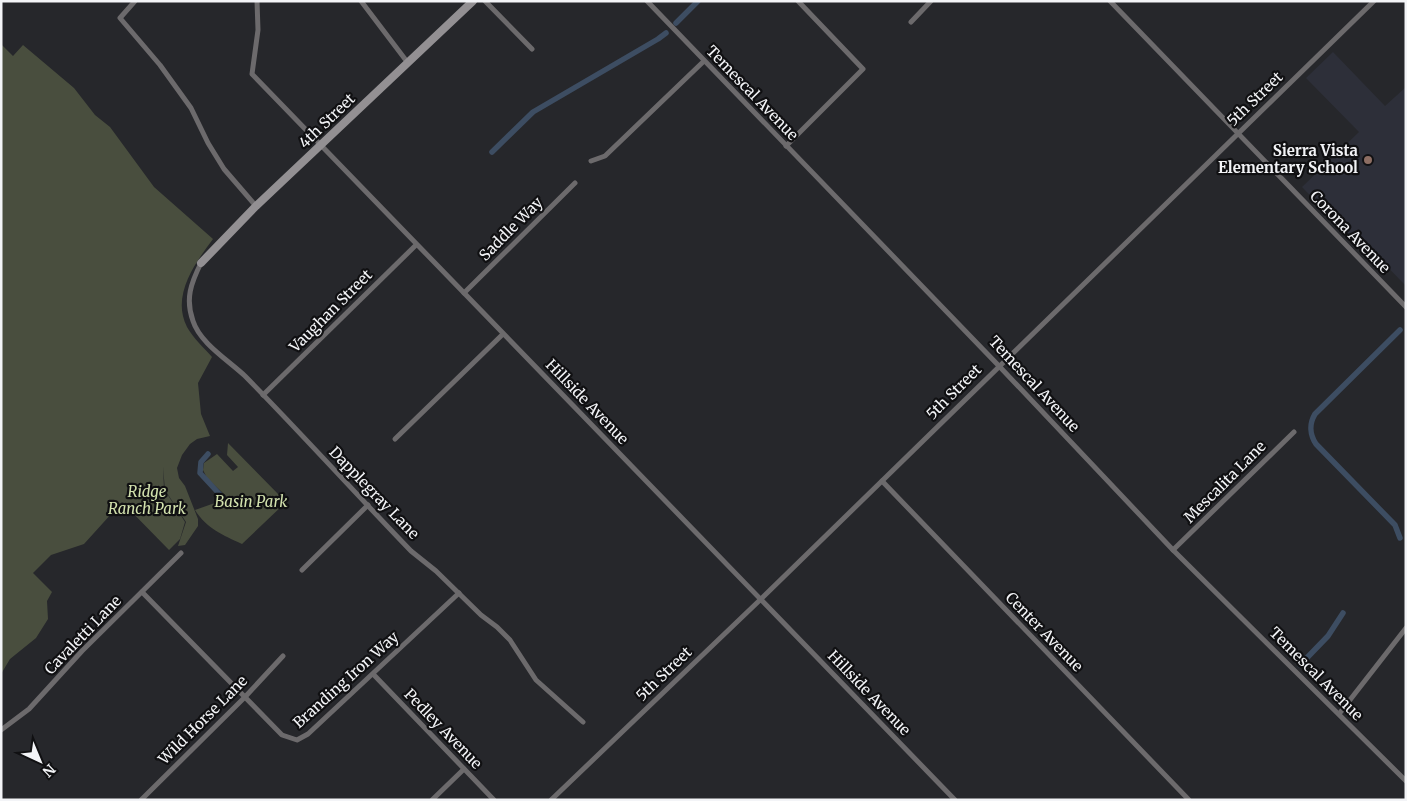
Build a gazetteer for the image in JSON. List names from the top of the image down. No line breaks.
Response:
{"streets":{"street":["Temescal Avenue","5th Street","4th Street","Saddle Way","Corona Avenue","Vaughan Street","Hillside Avenue","Mescalita Lane","Dapplegray Lane","Center Avenue","Cavaletti Lane","Branding Iron Way","Wild Horse Lane","Pedley Avenue"]},"crossings":[["Temescal Avenue","5th Street"],["Temescal Avenue","Mescalita Lane"],["5th Street","Corona Avenue"],["5th Street","Hillside Avenue"],["5th Street","Center Avenue"],["4th Street","Hillside Avenue"],["4th Street","Dapplegray Lane"],["Saddle Way","Hillside Avenue"],["Vaughan Street","Hillside Avenue"],["Vaughan Street","Dapplegray Lane"],["Dapplegray Lane","Branding Iron Way"],["Cavaletti Lane","Branding Iron Way"],["Branding Iron Way","Wild Horse Lane"],["Branding Iron Way","Pedley Avenue"]],"parks":["Ridge Ranch Park","Basin Park"],"places":["Sierra Vista Elementary School"],"north":"bottom right"}
